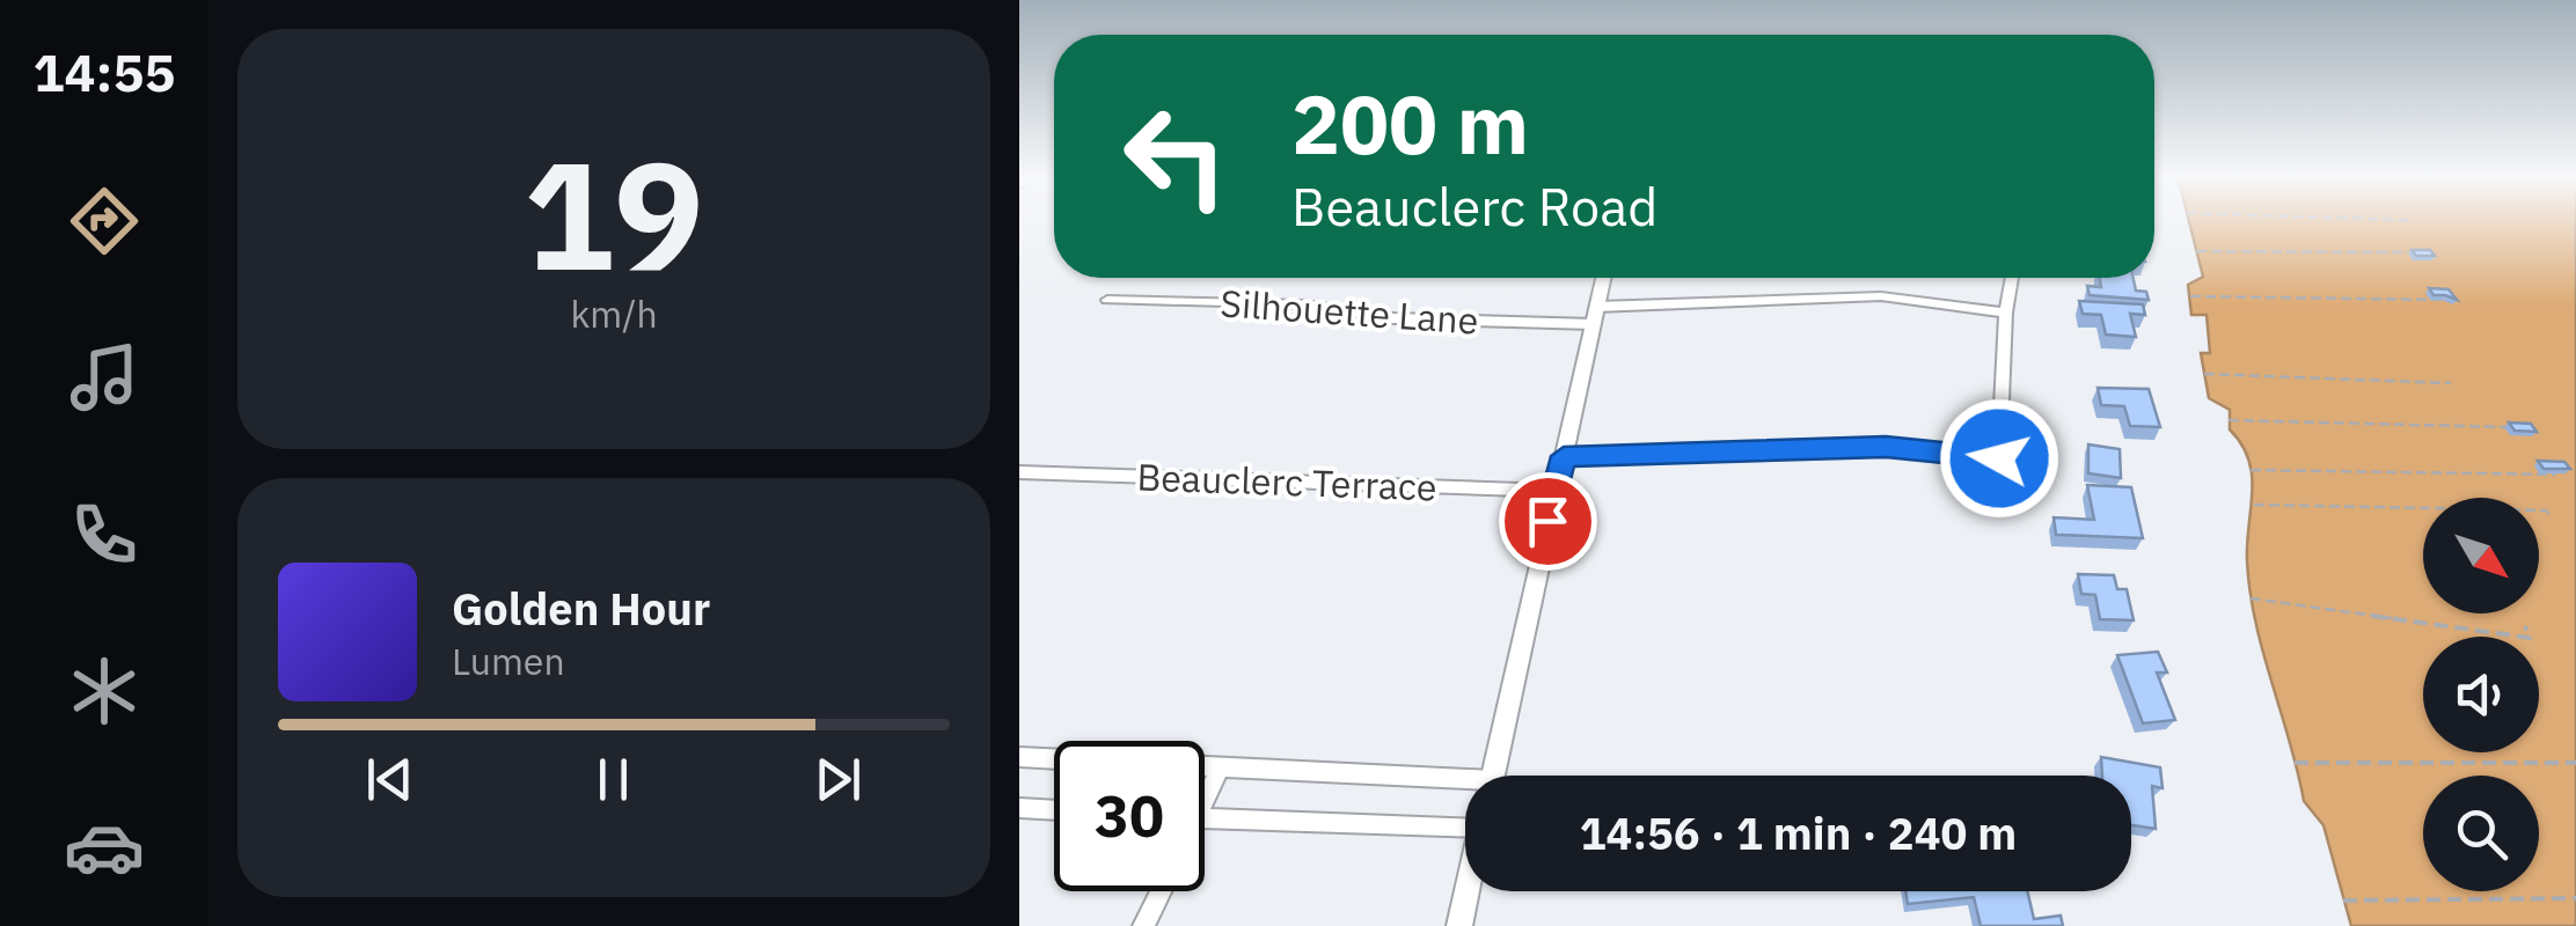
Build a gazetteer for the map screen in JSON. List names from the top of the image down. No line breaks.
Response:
{"streets":{"street":["Silhouette Lane","Beauclerc Terrace"]},"north":"bottom right","page":{"tabs":"14:55","tile":["19","km/h"],"turn":["200 m","Beauclerc Road"],"song":["Golden Hour","Lumen"],"limit":"30","trip":"14:56 · 1 min · 240 m"}}
